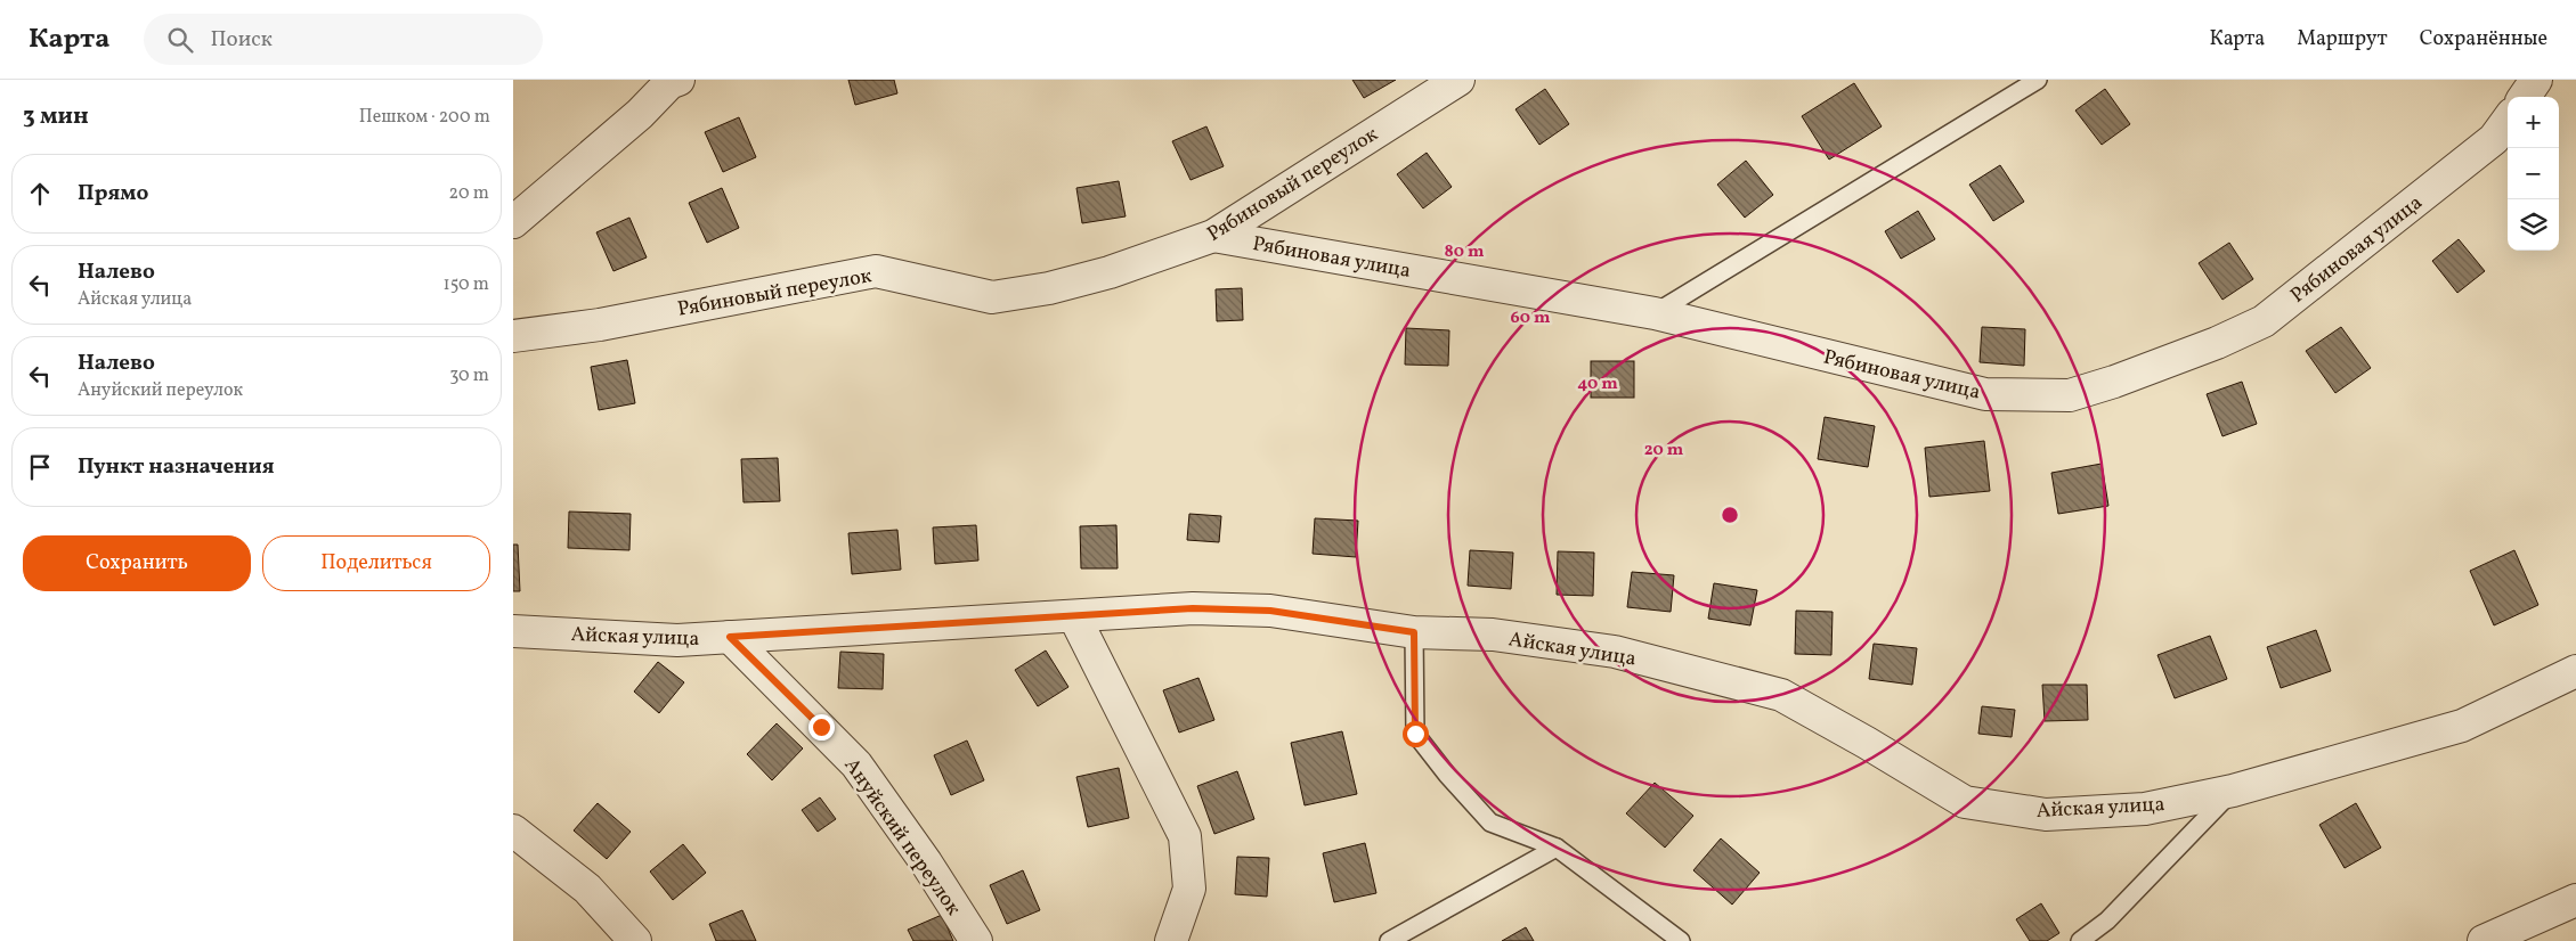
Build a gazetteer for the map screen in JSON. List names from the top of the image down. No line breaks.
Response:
{"streets":{"street":["Рябиновый переулок","Рябиновая улица","Айская улица","Ануйский переулок"]},"crossings":[["Рябиновый переулок","Рябиновая улица"],["Айская улица","Ануйский переулок"]],"page":{"header":"Карта","search":"Поиск","nav":["Карта","Маршрут","Сохранённые"],"heading":["3 мин","Пешком · 200 m"],"map_buttons":["+","−"],"list":[["Прямо","20 m"],["Налево","Айская улица","150 m"],["Налево","Ануйский переулок","30 m"],"Пункт назначения"],"buttons":["Сохранить","Поделиться"]},"rings":["80 m","60 m","40 m","20 m"]}
